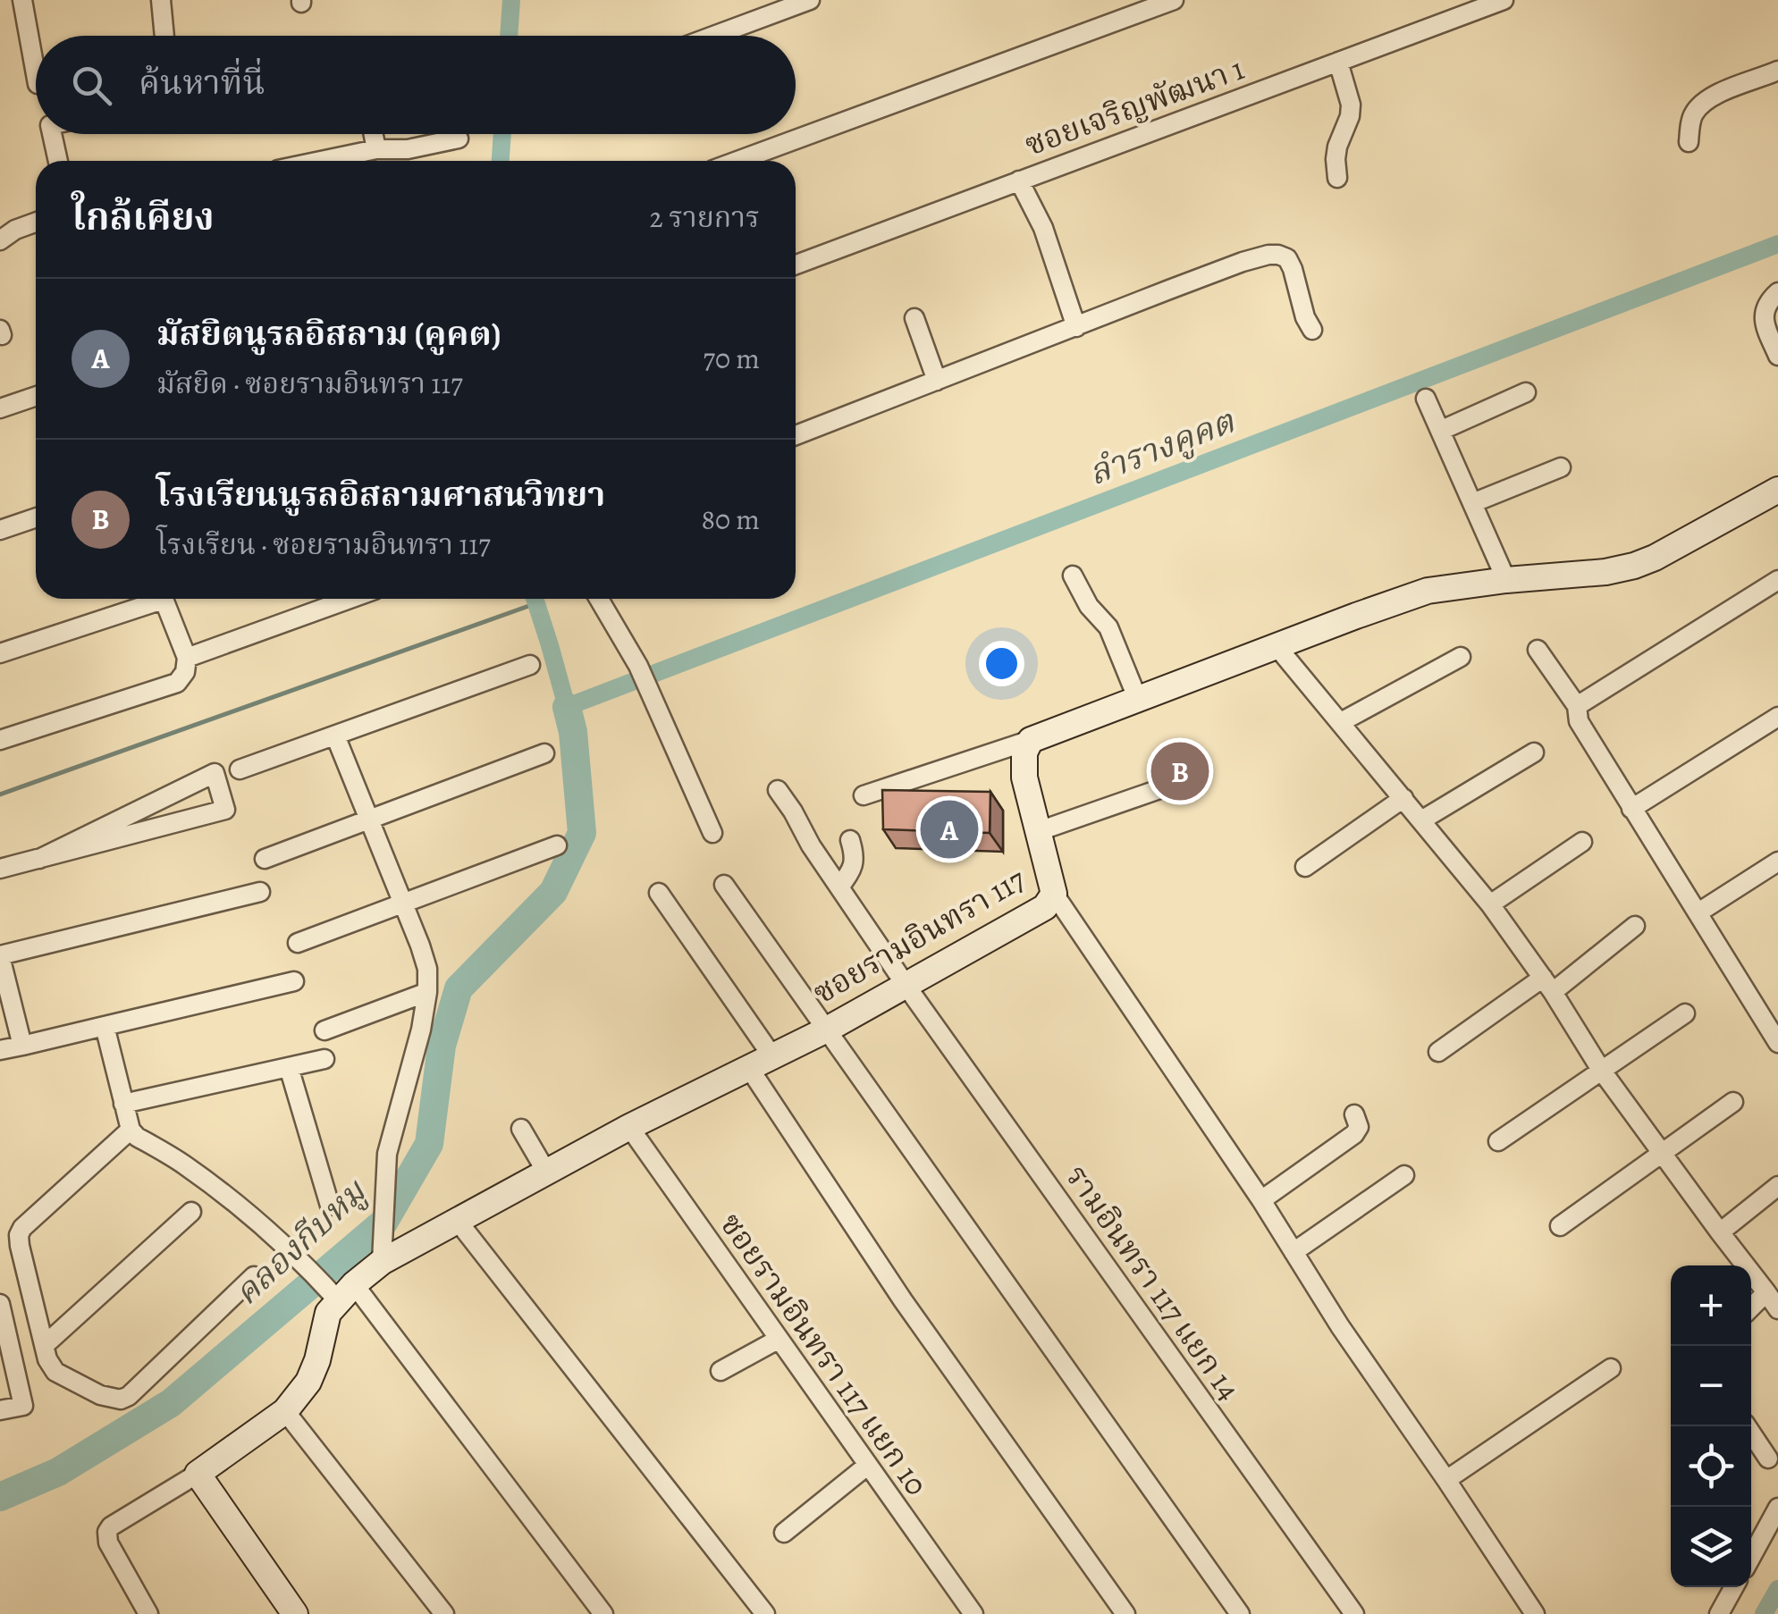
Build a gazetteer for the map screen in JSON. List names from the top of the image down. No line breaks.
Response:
{"streets":{"street":["ซอยเจริญพัฒนา 1","ซอยรามอินทรา 117","รามอินทรา 117 แยก 14","ซอยรามอินทรา 117 แยก 10"]},"crossings":[["ซอยรามอินทรา 117","รามอินทรา 117 แยก 14"],["ซอยรามอินทรา 117","ซอยรามอินทรา 117 แยก 10"]],"water":["ลำรางคูคต","คลองกีบหมู"],"page":{"search":"ค้นหาที่นี่","heading":["ใกล้เคียง","2 รายการ"],"list":[{"mark":"A","name":"มัสยิตนูรลอิสลาม (คูคต)","note":"มัสยิด · ซอยรามอินทรา 117","value":"70 m"},{"mark":"B","name":"โรงเรียนนูรลอิสลามศาสนวิทยา","note":"โรงเรียน · ซอยรามอินทรา 117","value":"80 m"}],"pins":["B","A"],"map_buttons":["+","−"]}}
